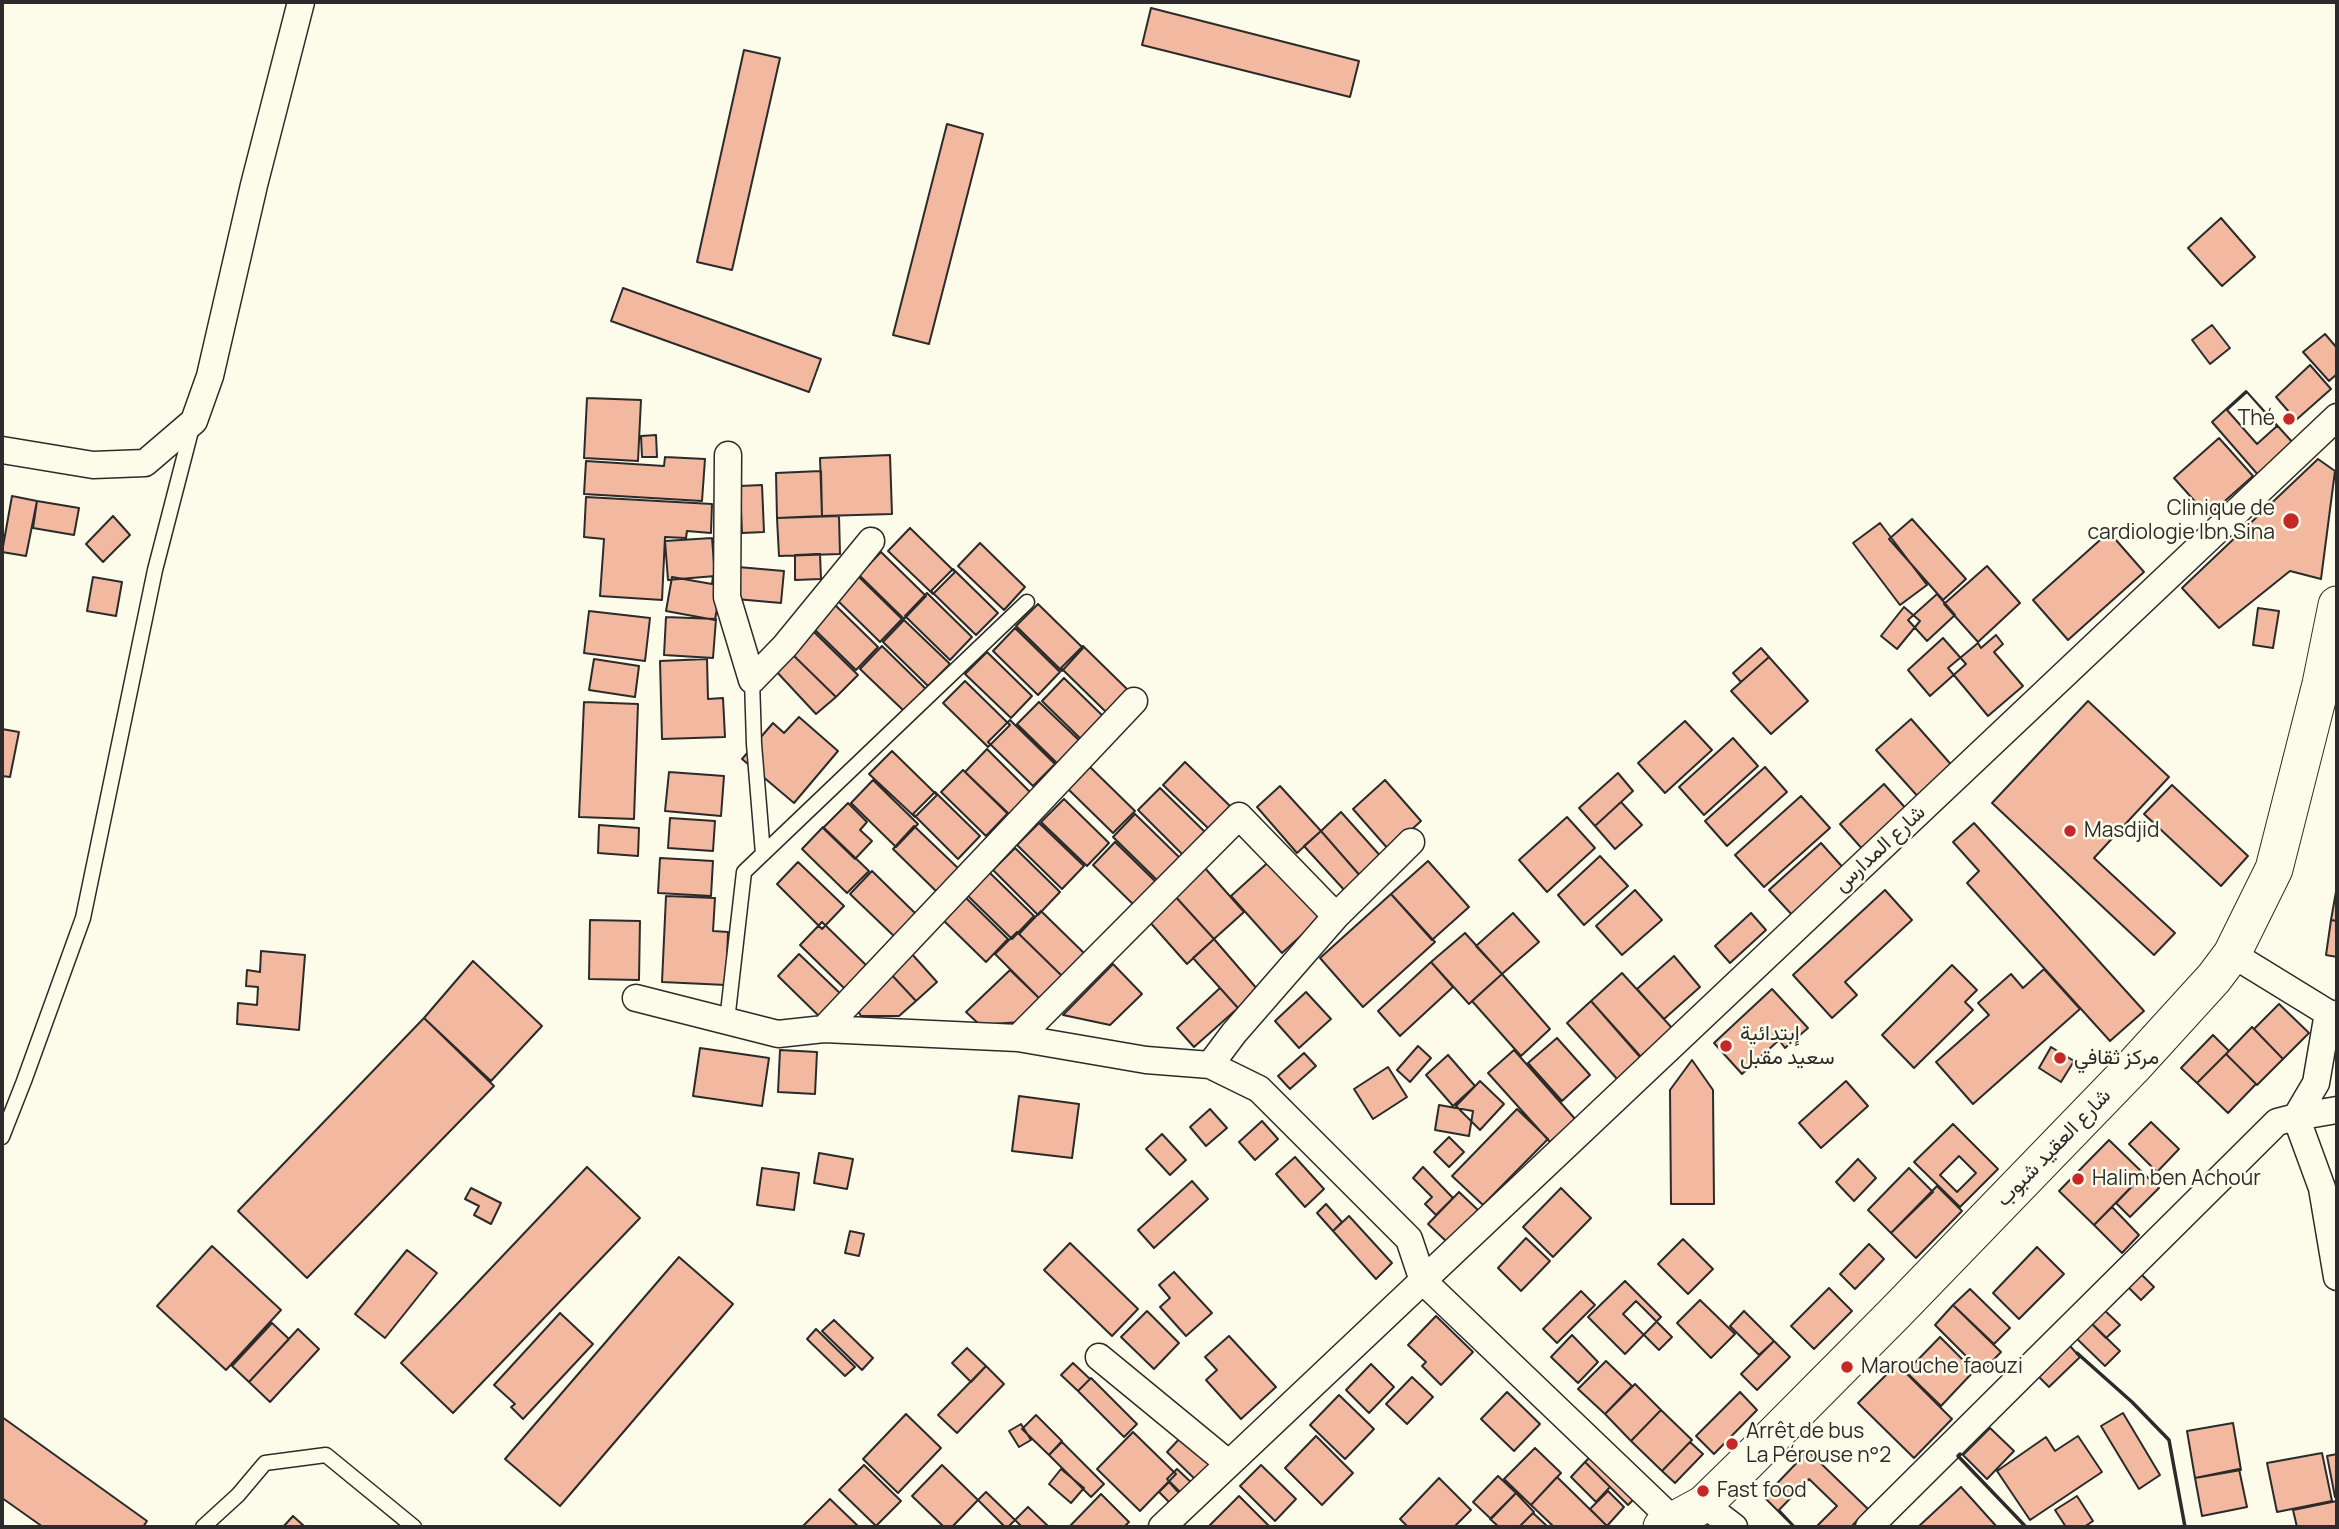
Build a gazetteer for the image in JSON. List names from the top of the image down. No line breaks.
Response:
{"streets":{"main road":["شارع العقيد شبوب"],"street":["شارع المدارس"]},"places":["Thé","Clinique de cardiologie Ibn Sina","Masdjid","إبتدائية سعيد مقبل","مركز ثقافي","Halim ben Achour","Marouche faouzi","Arrêt de bus La Pérouse n°2","Fast food"]}
